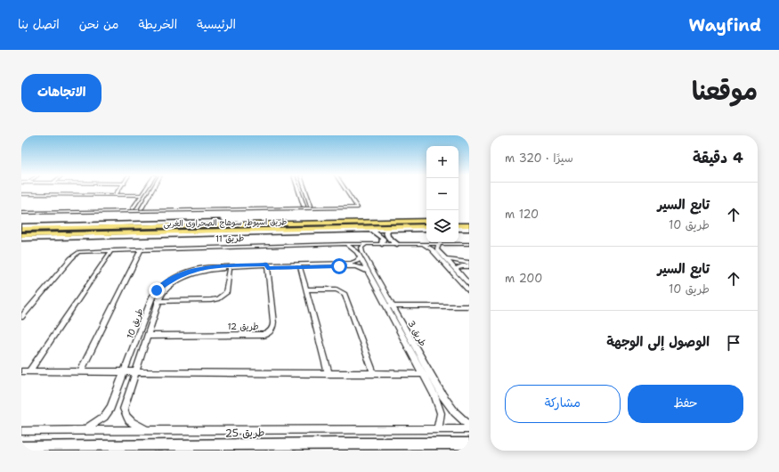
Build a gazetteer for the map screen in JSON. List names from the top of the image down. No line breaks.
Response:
{"streets":{"main road":["طريق اسيوط, سوهاج الصحراوى الغربى"],"street":["طريق 11","طريق 10","طريق 12","طريق 3","طريق 25"]},"crossings":[["طريق 11","طريق 3"],["طريق 10","طريق 12"],["طريق 10","طريق 3"]],"page":{"header":"Wayfind","nav":["الرئيسية","الخريطة","من نحن","اتصل بنا"],"title":"موقعنا","buttons":["الاتجاهات",["حفظ","مشاركة"]],"heading":["4 دقيقة","سيرًا · 320 m"],"map_buttons":["+","−"],"list":[["تابع السير","طريق 10","120 m"],["تابع السير","طريق 10","200 m"],"الوصول إلى الوجهة"]}}
